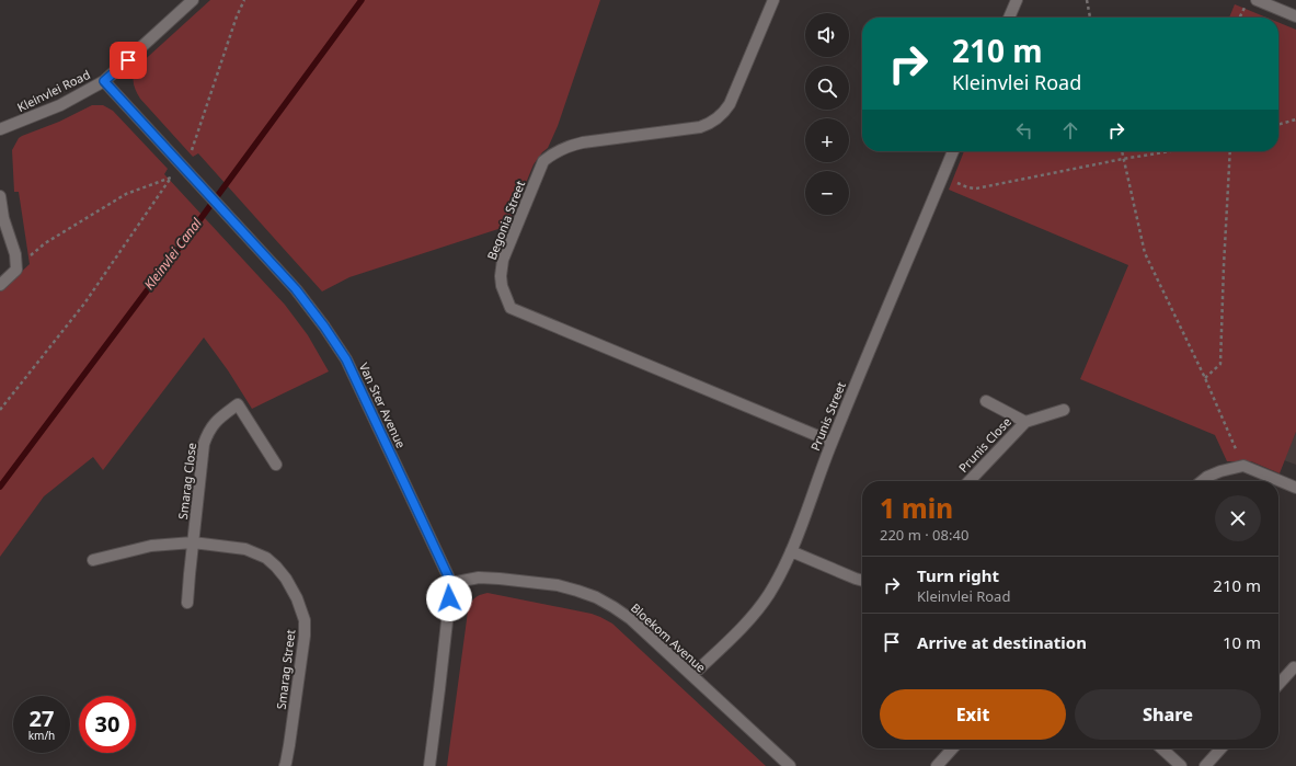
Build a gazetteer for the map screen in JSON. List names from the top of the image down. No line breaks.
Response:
{"streets":{"street":["Kleinvlei Road","Begonia Street","Van Ster Avenue","Prunis Street","Prunis Close","Smarag Close","Bloekom Avenue","Smarag Street"]},"crossings":[["Kleinvlei Road","Van Ster Avenue"],["Begonia Street","Prunis Street"],["Van Ster Avenue","Bloekom Avenue"],["Prunis Street","Bloekom Avenue"],["Smarag Close","Smarag Street"]],"water":["Kleinvlei Canal"],"page":{"map_buttons":["+","−"],"turn":["210 m","Kleinvlei Road"],"heading":["1 min","220 m · 08:40"],"list":[{"name":"Turn right","note":"Kleinvlei Road","value":"210 m"},{"name":"Arrive at destination","value":"10 m"}],"buttons":["Exit","Share"],"speed":"27 km/h","limit":"30"}}
